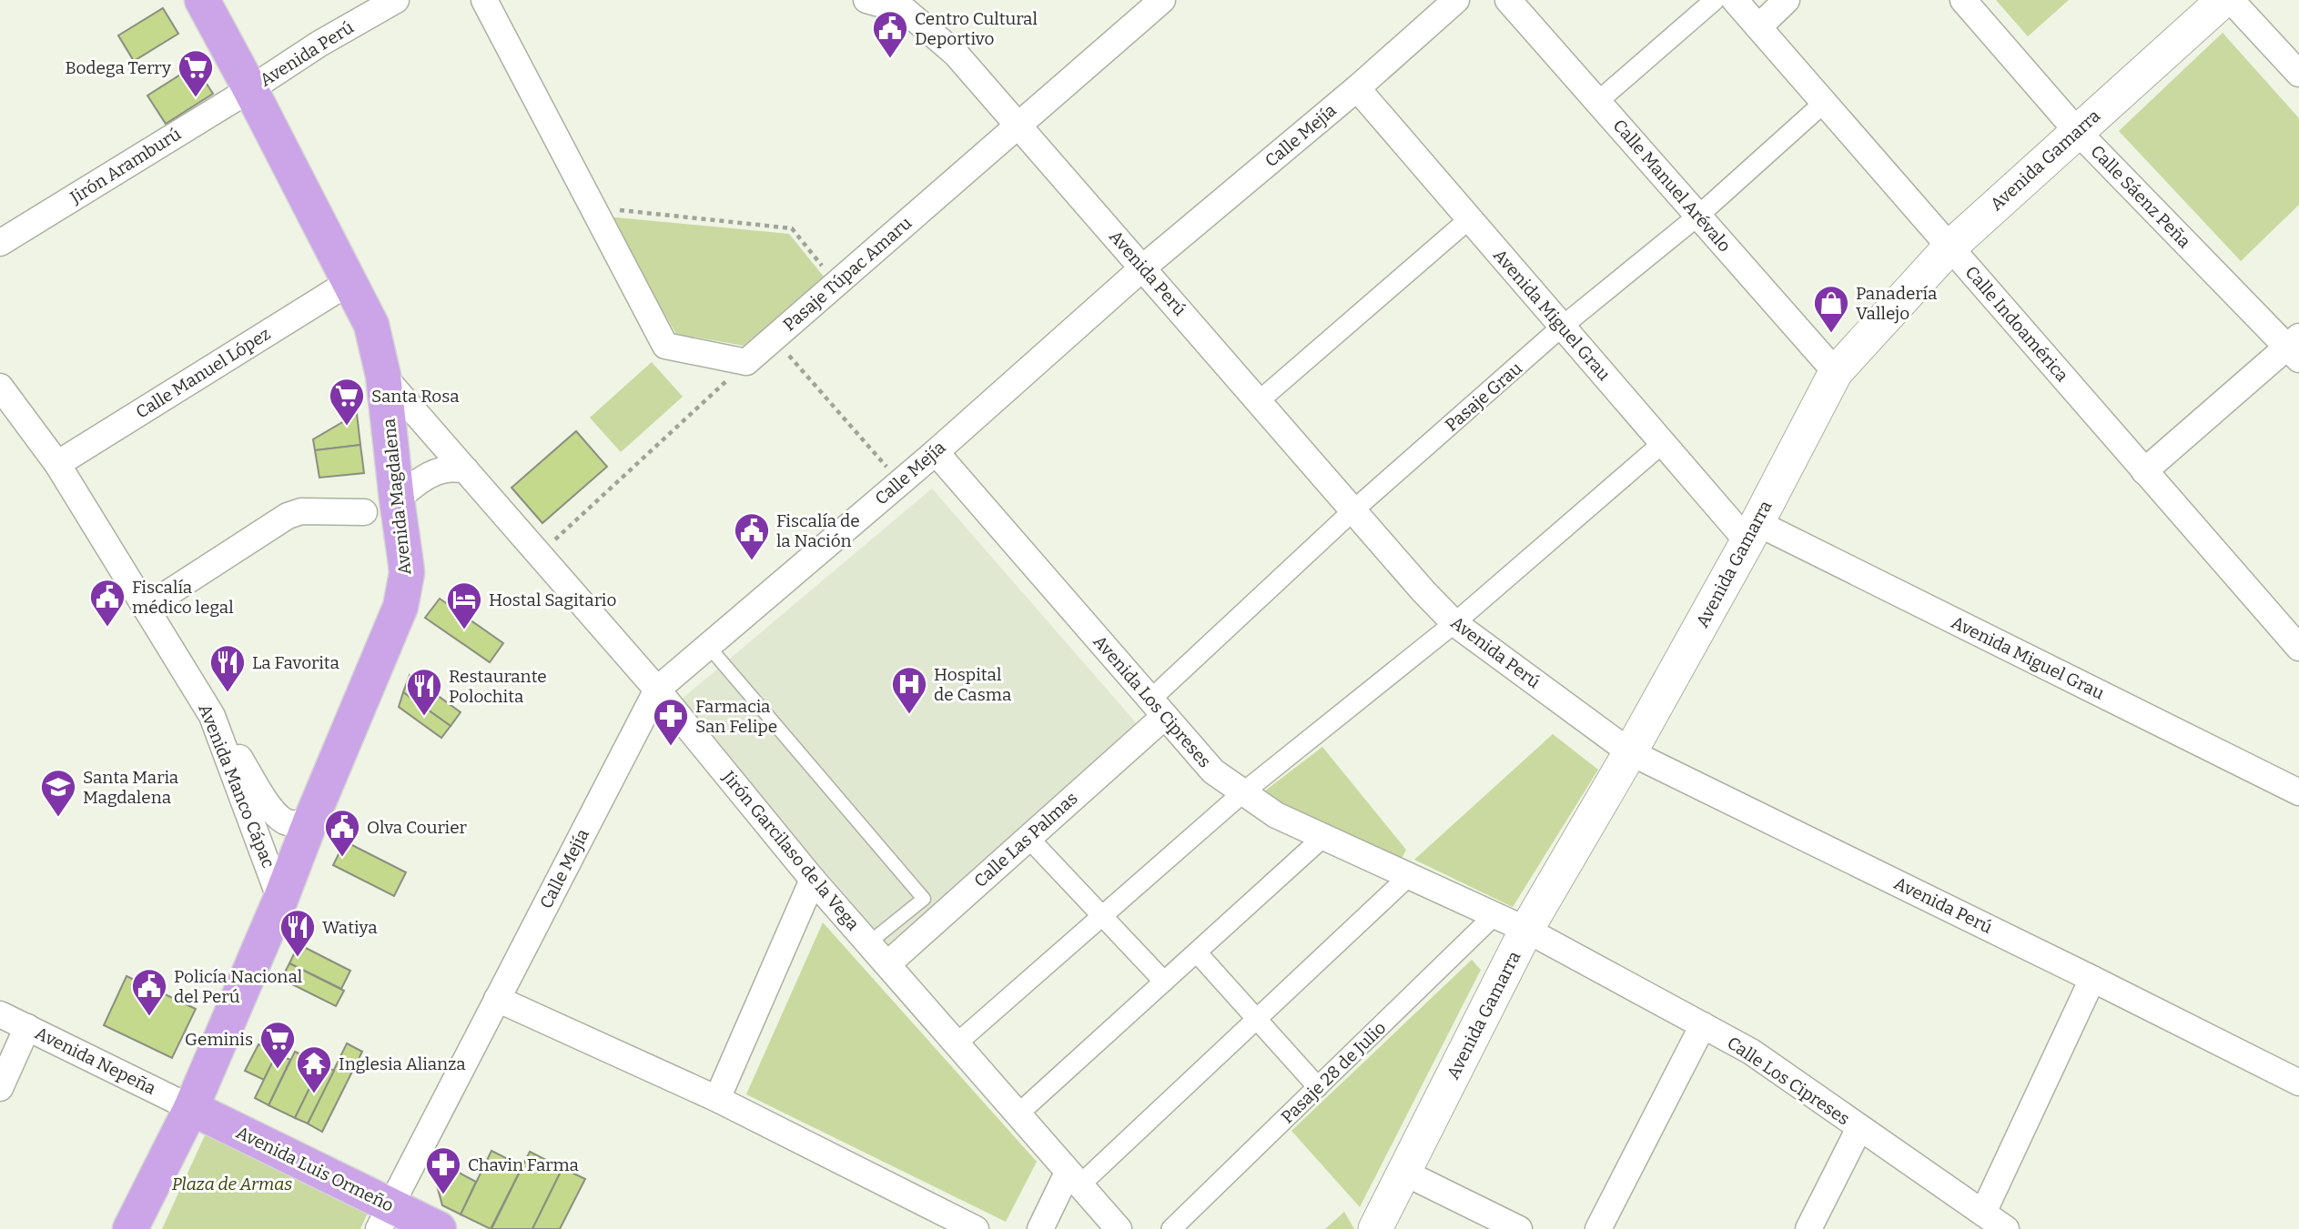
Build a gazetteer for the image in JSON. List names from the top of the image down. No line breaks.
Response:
{"streets":{"highway":["Avenida Magdalena","Avenida Luis Ormeño"],"street":["Avenida Perú","Calle Mejía","Avenida Gamarra","Jirón Aramburú","Calle Manuel Arévalo","Calle Sáenz Peña","Pasaje Túpac Amaru","Avenida Miguel Grau","Calle Indoamérica","Calle Manuel López","Pasaje Grau","Avenida Los Cipreses","Avenida Manco Cápac","Calle Las Palmas","Jirón Garcilaso de la Vega","Avenida Nepeña","Pasaje 28 de Julio","Calle Los Cipreses"]},"crossings":[["Avenida Perú","Calle Mejía"],["Avenida Perú","Avenida Gamarra"],["Avenida Perú","Jirón Aramburú"],["Avenida Perú","Pasaje Túpac Amaru"],["Avenida Perú","Pasaje Grau"],["Avenida Perú","Avenida Magdalena"],["Calle Mejía","Avenida Miguel Grau"],["Calle Mejía","Avenida Los Cipreses"],["Calle Mejía","Jirón Garcilaso de la Vega"],["Calle Mejía","Avenida Luis Ormeño"],["Avenida Gamarra","Calle Manuel Arévalo"],["Avenida Gamarra","Calle Sáenz Peña"],["Avenida Gamarra","Avenida Miguel Grau"],["Avenida Gamarra","Calle Indoamérica"],["Avenida Gamarra","Avenida Los Cipreses"],["Avenida Gamarra","Calle Los Cipreses"],["Jirón Aramburú","Avenida Magdalena"],["Calle Manuel Arévalo","Pasaje Grau"],["Avenida Miguel Grau","Pasaje Grau"],["Calle Indoamérica","Pasaje Grau"],["Calle Manuel López","Avenida Magdalena"],["Calle Manuel López","Avenida Manco Cápac"],["Pasaje Grau","Avenida Los Cipreses"],["Pasaje Grau","Calle Las Palmas"],["Avenida Magdalena","Avenida Manco Cápac"],["Avenida Magdalena","Jirón Garcilaso de la Vega"],["Avenida Magdalena","Avenida Nepeña"],["Avenida Magdalena","Avenida Luis Ormeño"],["Avenida Los Cipreses","Calle Las Palmas"],["Avenida Los Cipreses","Pasaje 28 de Julio"],["Avenida Los Cipreses","Calle Los Cipreses"],["Calle Las Palmas","Jirón Garcilaso de la Vega"],["Avenida Nepeña","Avenida Luis Ormeño"]],"parks":["Plaza de Armas"],"places":{"public building":["Centro Cultural Deportivo","Fiscalía de la Nación","Fiscalía médico legal","Olva Courier","Policía Nacional del Perú"],"supermarket":["Bodega Terry","Santa Rosa","Geminis"],"shop":["Panadería Vallejo"],"hotel":["Hostal Sagitario"],"restaurant":["La Favorita","Restaurante Polochita","Watiya"],"hospital":["Hospital de Casma"],"pharmacy":["Farmacia San Felipe","Chavin Farma"],"school or university":["Santa Maria Magdalena"],"temple":["Inglesia Alianza"]}}
